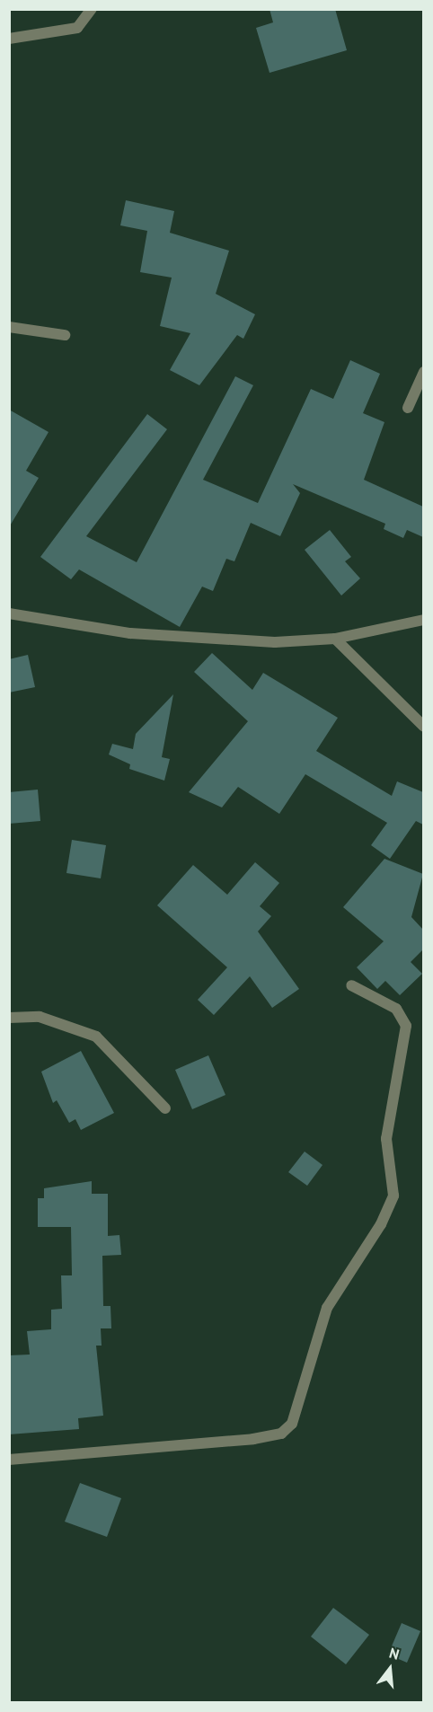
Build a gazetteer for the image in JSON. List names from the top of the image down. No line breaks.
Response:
{"north":"top"}
